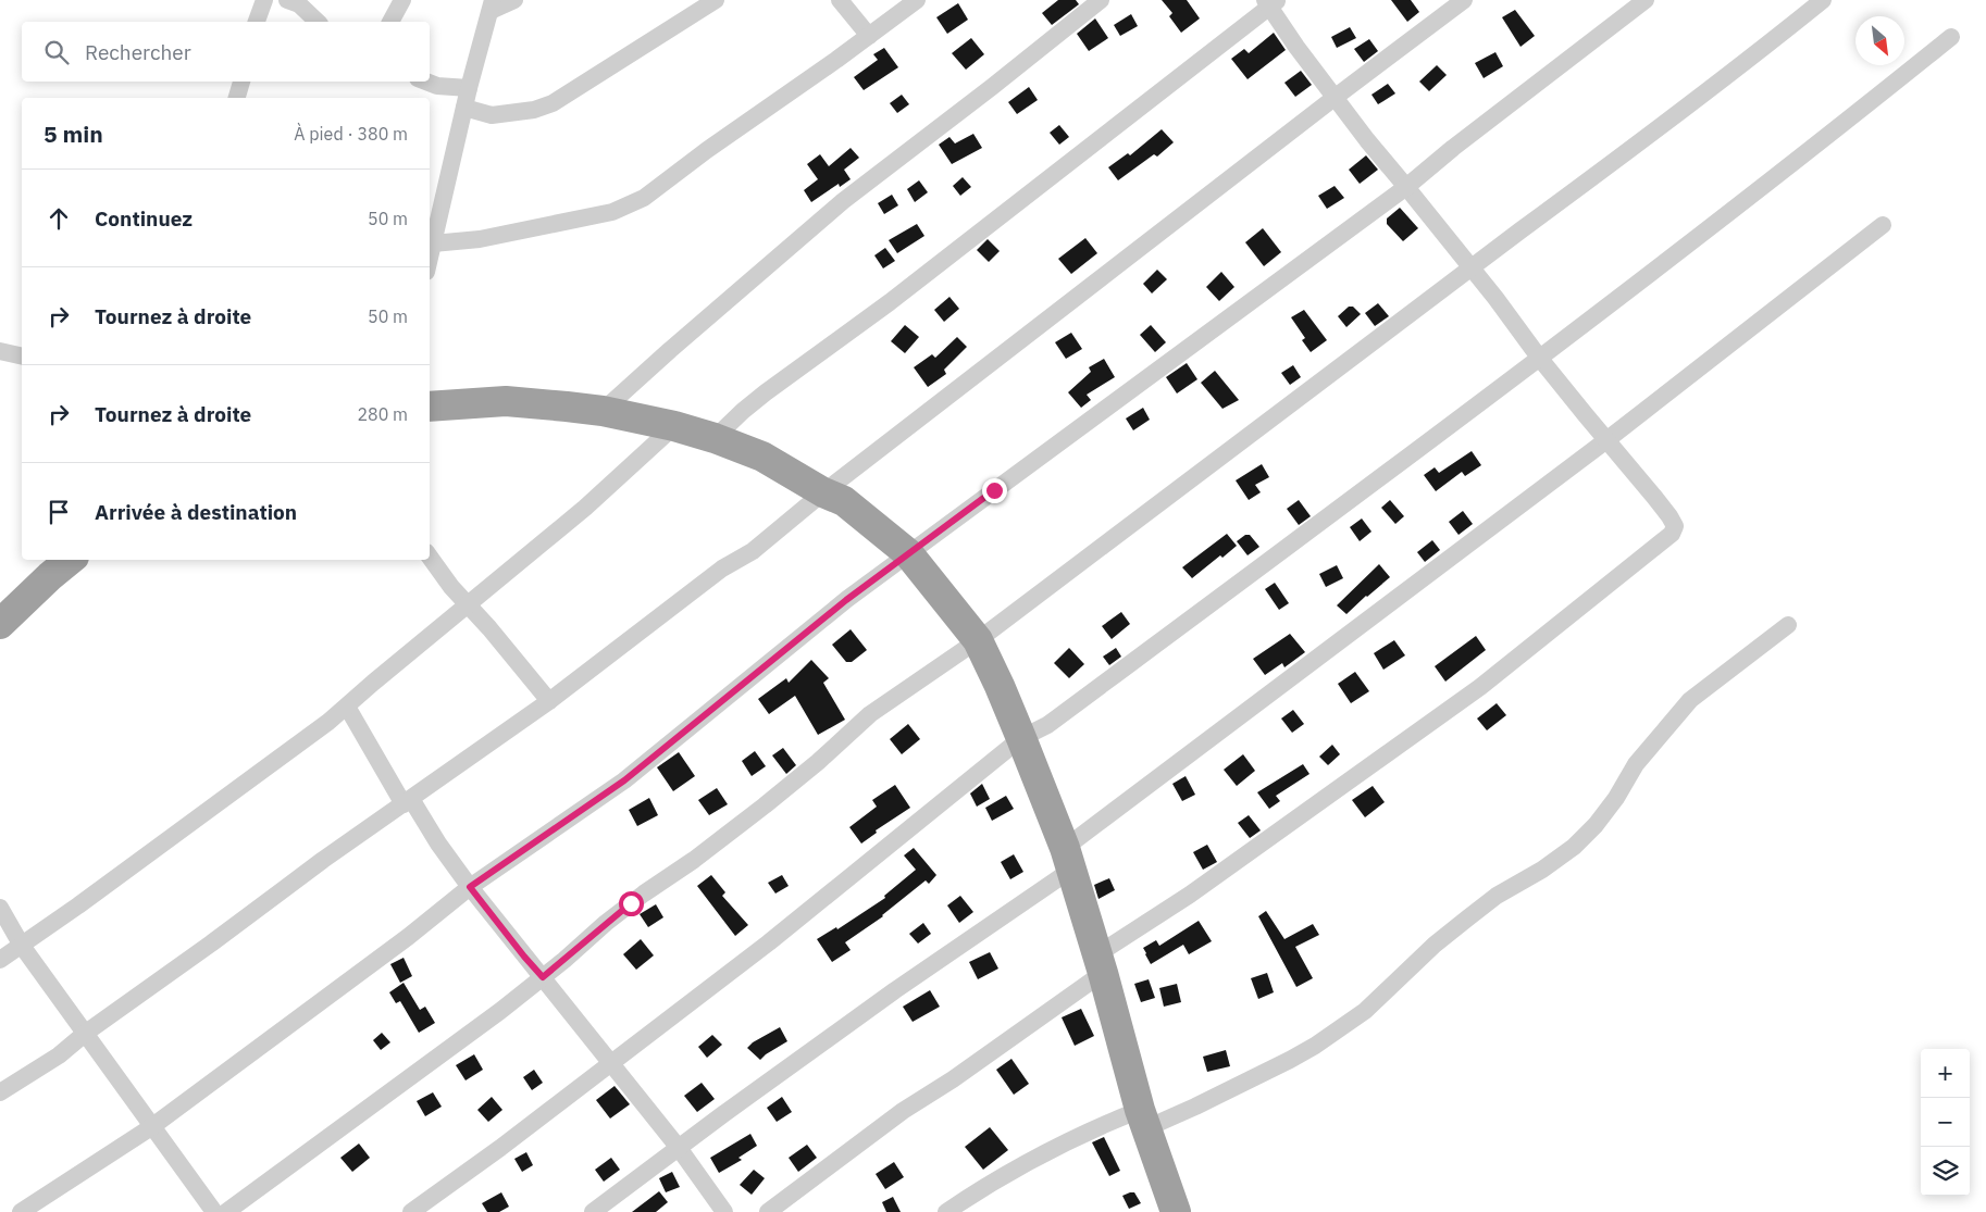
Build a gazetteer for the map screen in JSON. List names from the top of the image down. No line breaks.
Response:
{"north":"bottom right","page":{"search":"Rechercher","heading":["5 min","À pied · 380 m"],"list":[["Continuez","50 m"],["Tournez à droite","50 m"],["Tournez à droite","280 m"],"Arrivée à destination"],"map_buttons":["+","−"]}}
